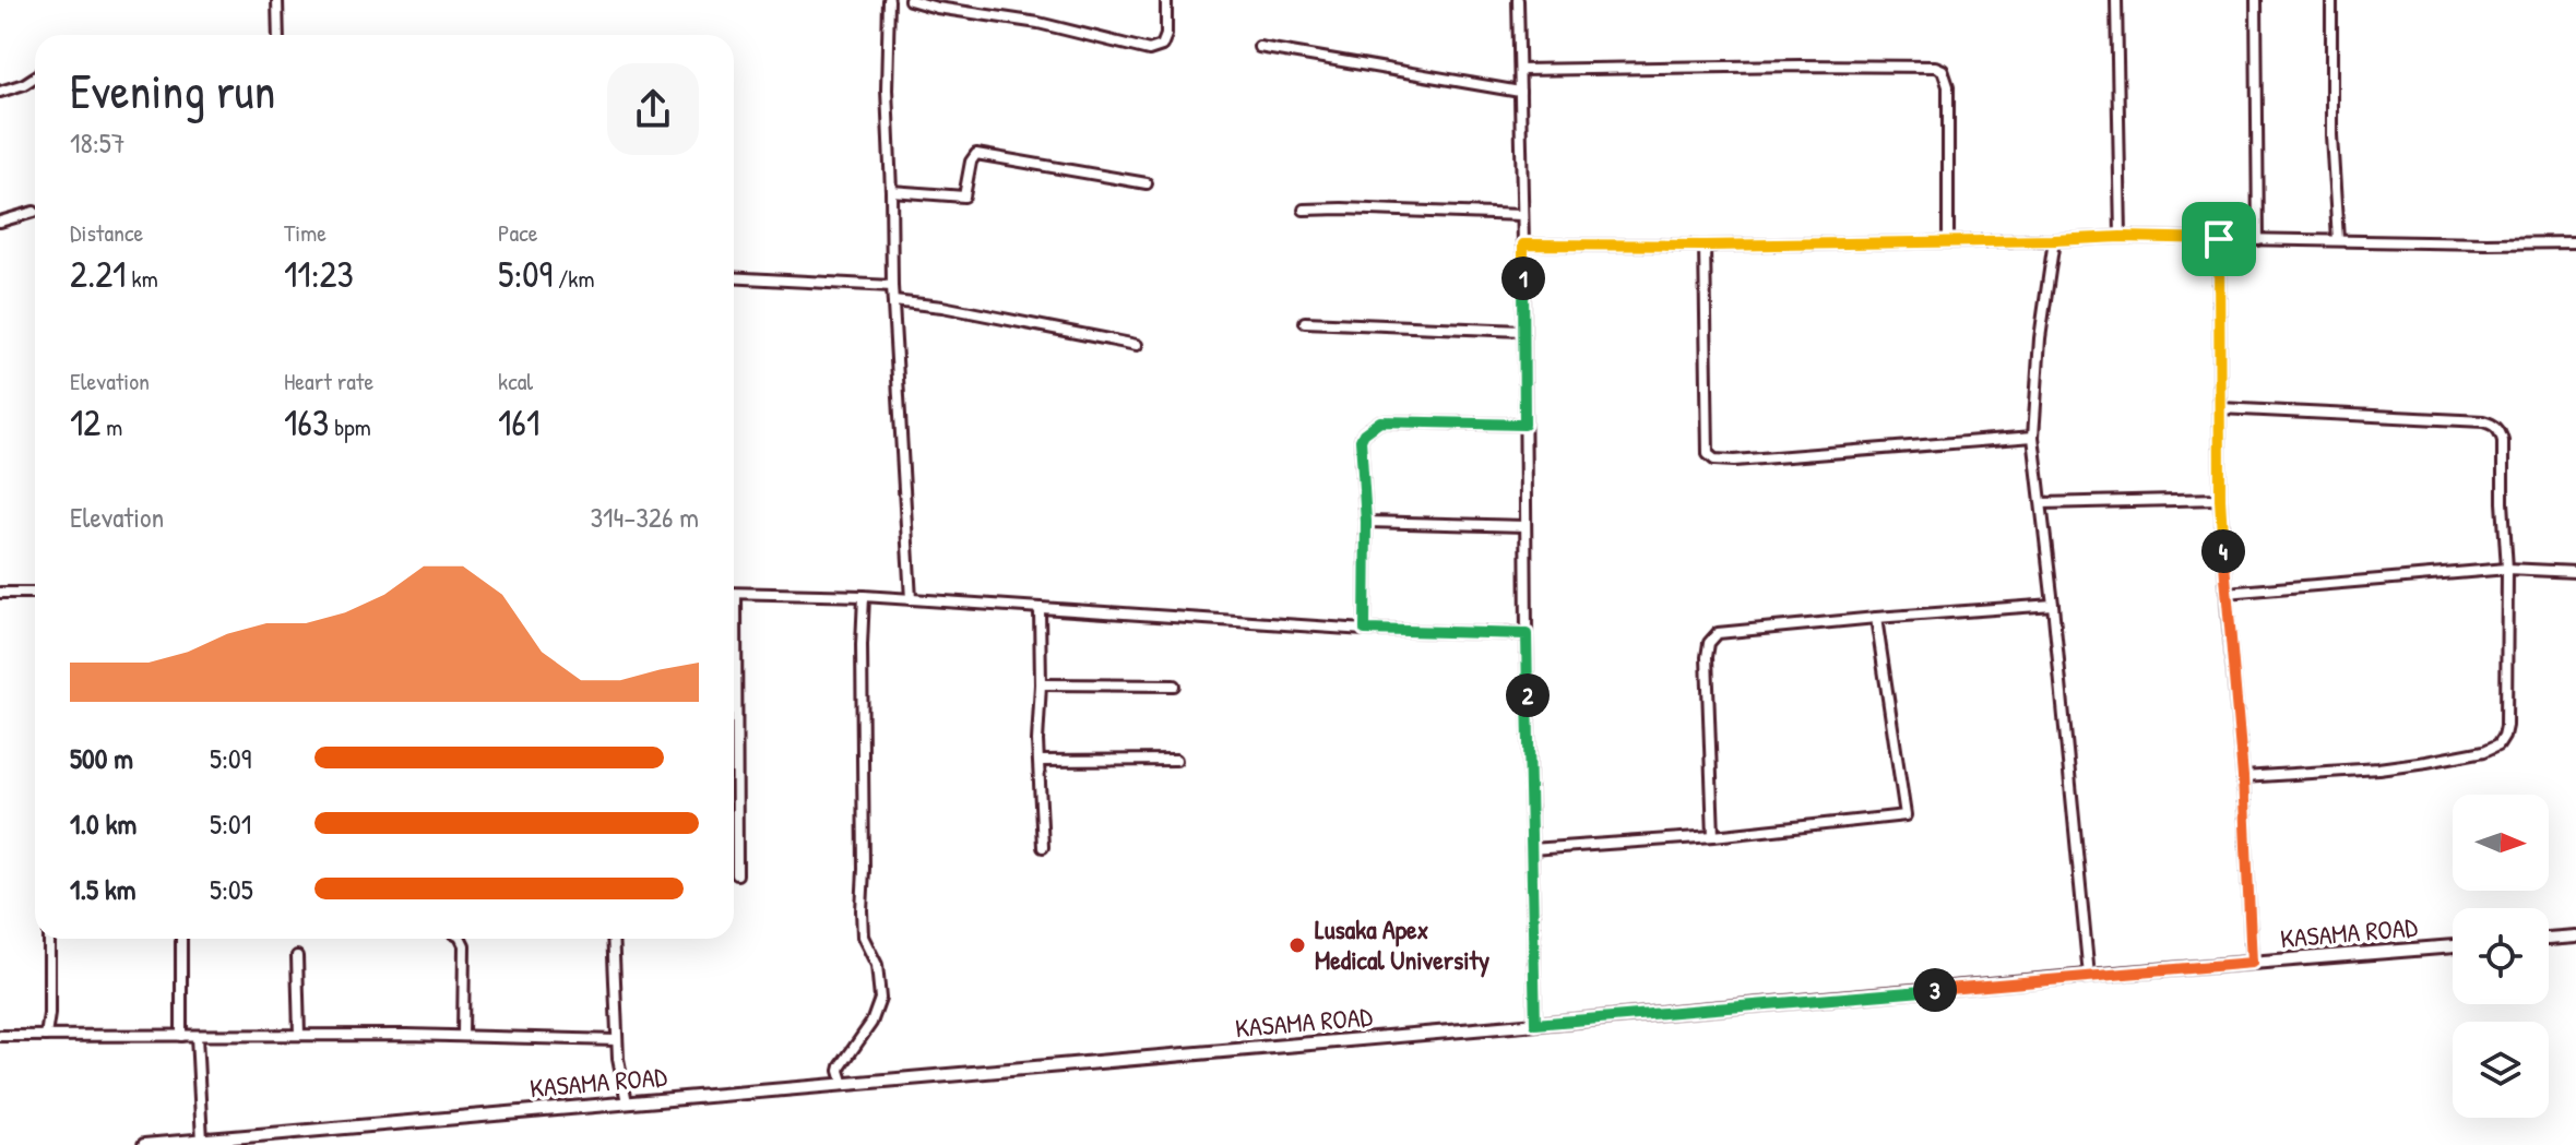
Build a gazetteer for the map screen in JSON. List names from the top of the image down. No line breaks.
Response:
{"streets":{"street":["KASAMA ROAD"]},"places":["Lusaka Apex Medical University"],"north":"right","page":{"heading":["Evening run","18:57"],"stats":[["Distance","2.21 km"],["Time","11:23"],["Pace","5:09 /km"],["Elevation","12 m"],["Heart rate","163 bpm"],["kcal","161"]],"pins":["1","4","2","3"],"chart":["Elevation","314–326 m"],"list":[{"name":"500 m","note":"5:09"},{"name":"1.0 km","note":"5:01"},{"name":"1.5 km","note":"5:05"}]}}
